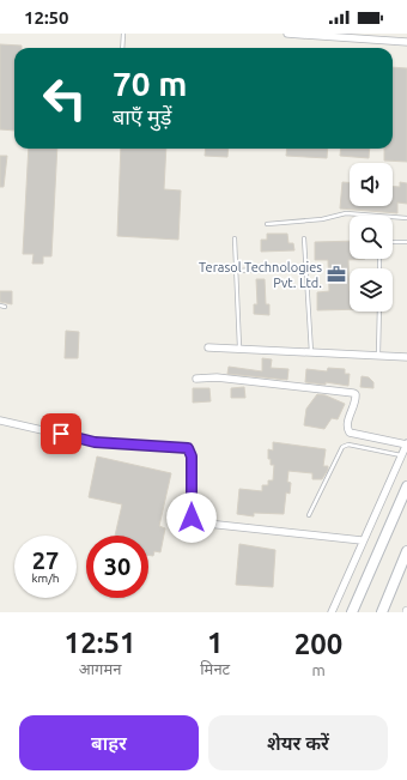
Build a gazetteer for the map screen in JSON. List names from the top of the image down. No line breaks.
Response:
{"places":{"office":["Terasol Technologies Pvt. Ltd."]},"page":{"status":"12:50","turn":["70 m","बाएँ मुड़ें"],"speed":"27 km/h","limit":"30","eta":["12:51","आगमन","1","मिनट","200","m"],"buttons":["बाहर","शेयर करें"]}}
